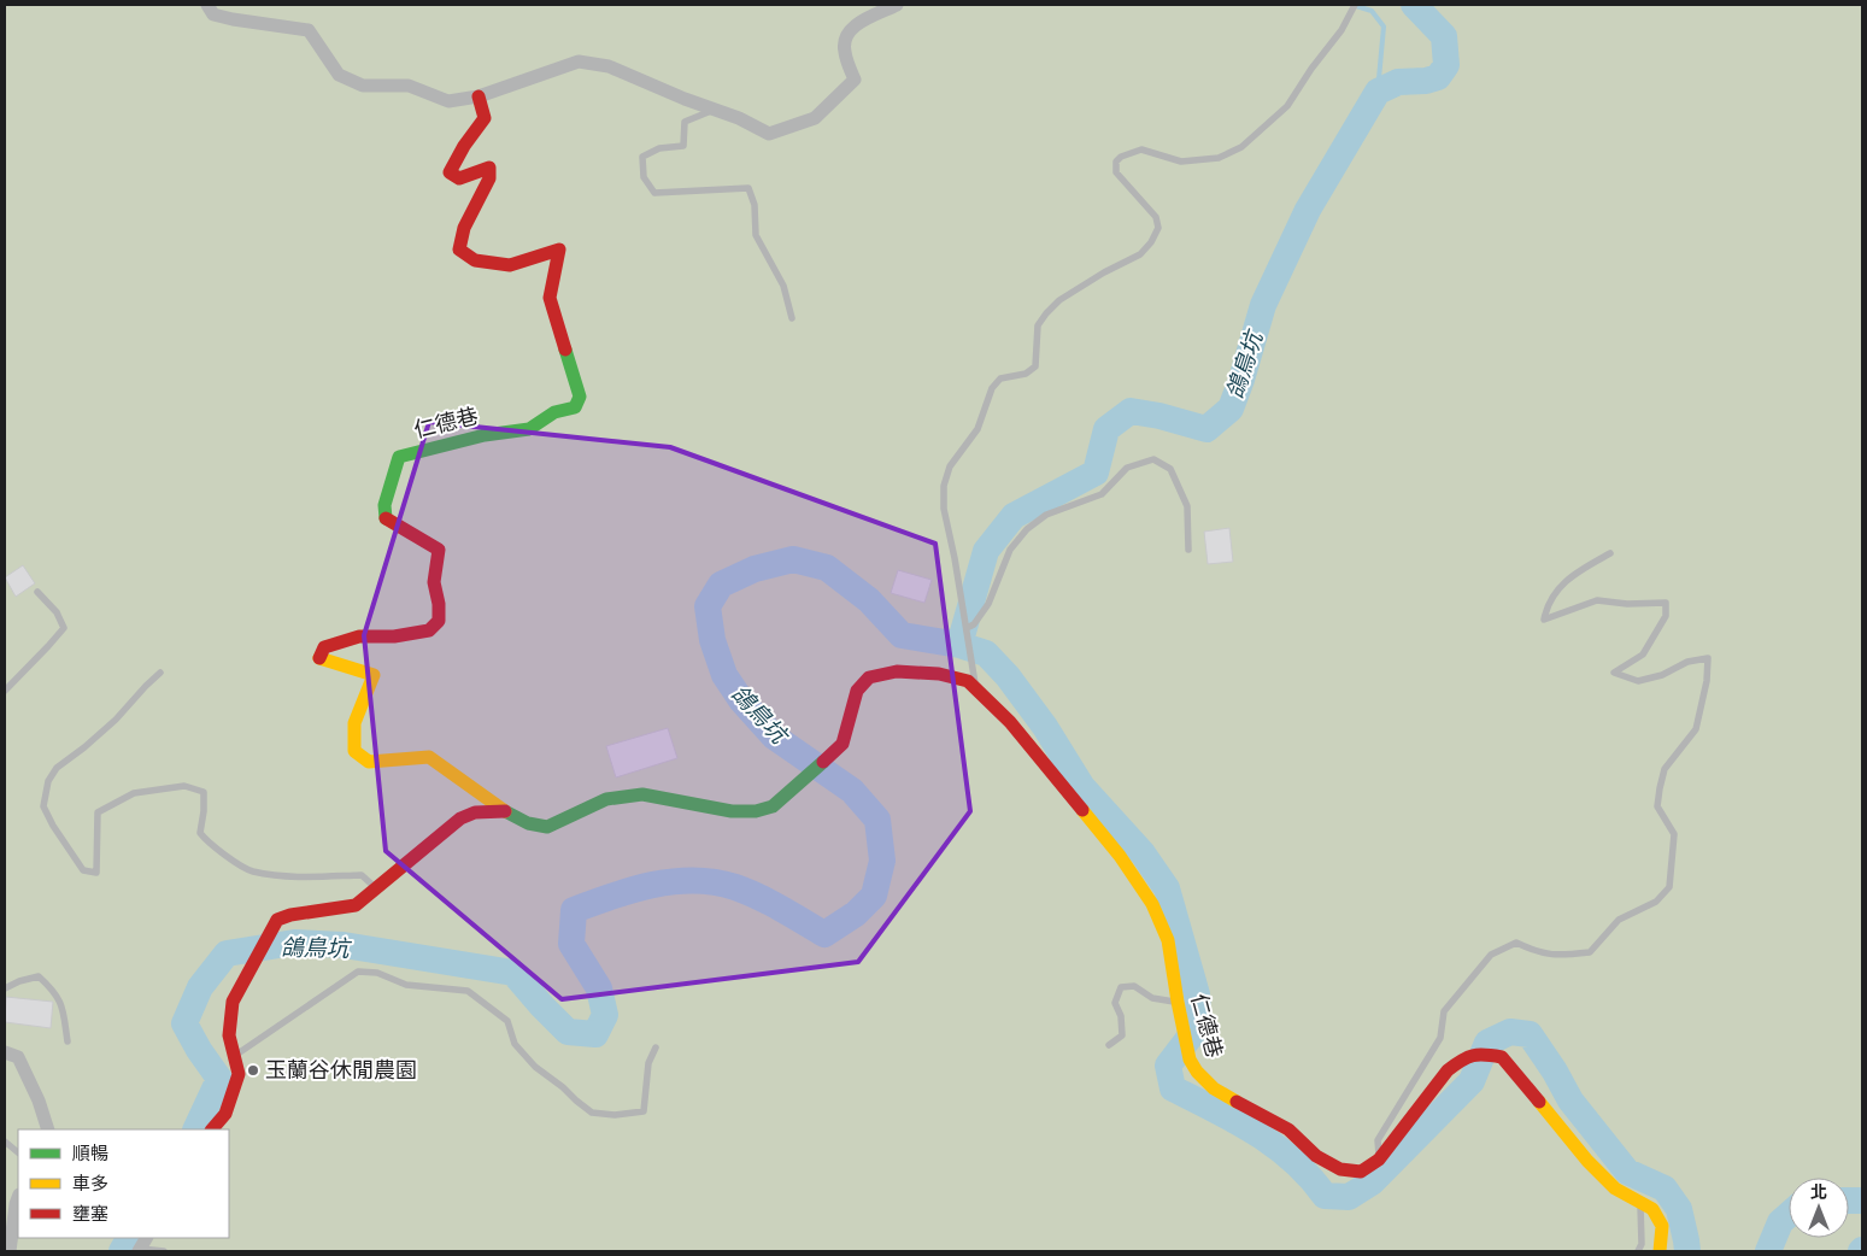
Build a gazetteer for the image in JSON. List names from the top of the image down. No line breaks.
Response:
{"streets":{"street":["仁德巷"]},"water":["鴿鳥坑"],"places":["玉蘭谷休閒農園"],"legend":["順暢","車多","壅塞"],"north":"top"}
